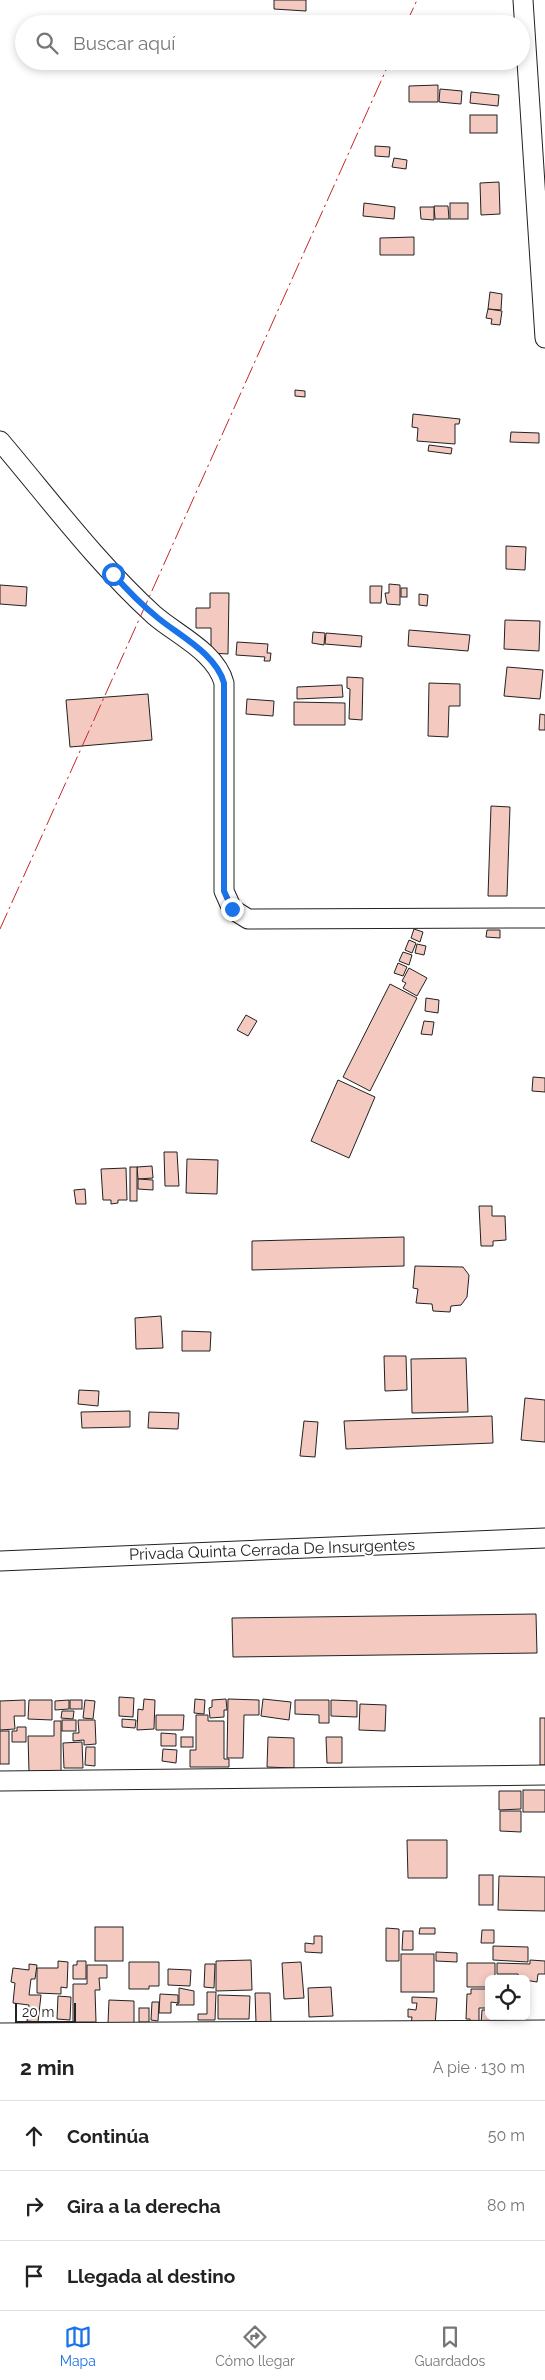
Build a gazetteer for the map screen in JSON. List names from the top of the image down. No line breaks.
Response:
{"streets":{"street":["Privada Quinta Cerrada De Insurgentes"]},"scale_bar":"20 m","page":{"search":"Buscar aquí","scale":"20 m","heading":["2 min","A pie · 130 m"],"list":[["Continúa","50 m"],["Gira a la derecha","80 m"],"Llegada al destino"],"nav":["Mapa","Cómo llegar","Guardados"]}}
